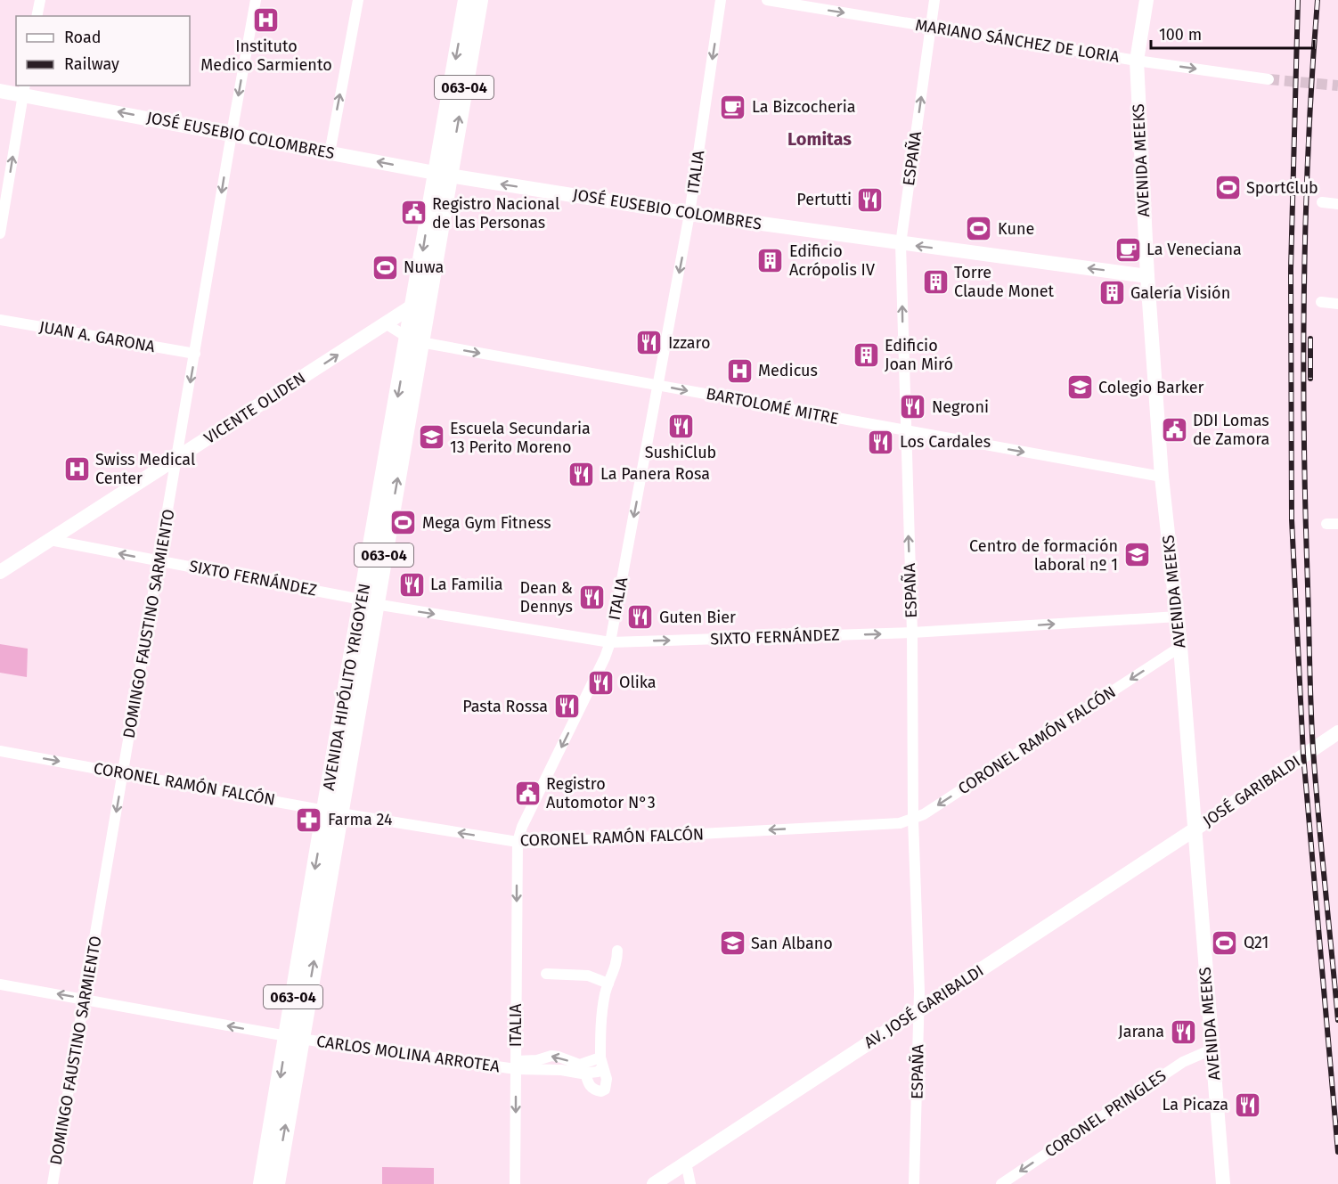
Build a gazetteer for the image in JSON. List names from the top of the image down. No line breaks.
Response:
{"streets":{"main road":["063-04","AVENIDA HIPÓLITO YRIGOYEN"],"street":["MARIANO SÁNCHEZ DE LORIA","JOSÉ EUSEBIO COLOMBRES","ESPAÑA","AVENIDA MEEKS","ITALIA","JUAN A. GARONA","BARTOLOMÉ MITRE","VICENTE OLIDEN","SIXTO FERNÁNDEZ","DOMINGO FAUSTINO SARMIENTO","CORONEL RAMÓN FALCÓN","JOSÉ GARIBALDI","AV. JOSÉ GARIBALDI","CARLOS MOLINA ARROTEA","CORONEL PRINGLES"]},"crossings":[["MARIANO SÁNCHEZ DE LORIA","ESPAÑA"],["MARIANO SÁNCHEZ DE LORIA","AVENIDA MEEKS"],["JOSÉ EUSEBIO COLOMBRES","ESPAÑA"],["JOSÉ EUSEBIO COLOMBRES","AVENIDA MEEKS"],["JOSÉ EUSEBIO COLOMBRES","ITALIA"],["JOSÉ EUSEBIO COLOMBRES","DOMINGO FAUSTINO SARMIENTO"],["JOSÉ EUSEBIO COLOMBRES","AVENIDA HIPÓLITO YRIGOYEN"],["ESPAÑA","BARTOLOMÉ MITRE"],["ESPAÑA","SIXTO FERNÁNDEZ"],["ESPAÑA","CORONEL RAMÓN FALCÓN"],["ESPAÑA","AV. JOSÉ GARIBALDI"],["AVENIDA MEEKS","BARTOLOMÉ MITRE"],["AVENIDA MEEKS","SIXTO FERNÁNDEZ"],["AVENIDA MEEKS","CORONEL RAMÓN FALCÓN"],["AVENIDA MEEKS","JOSÉ GARIBALDI"],["AVENIDA MEEKS","AV. JOSÉ GARIBALDI"],["AVENIDA MEEKS","CORONEL PRINGLES"],["ITALIA","BARTOLOMÉ MITRE"],["ITALIA","SIXTO FERNÁNDEZ"],["ITALIA","CORONEL RAMÓN FALCÓN"],["ITALIA","CARLOS MOLINA ARROTEA"],["JUAN A. GARONA","DOMINGO FAUSTINO SARMIENTO"],["BARTOLOMÉ MITRE","VICENTE OLIDEN"],["BARTOLOMÉ MITRE","AVENIDA HIPÓLITO YRIGOYEN"],["VICENTE OLIDEN","SIXTO FERNÁNDEZ"],["VICENTE OLIDEN","DOMINGO FAUSTINO SARMIENTO"],["VICENTE OLIDEN","AVENIDA HIPÓLITO YRIGOYEN"],["SIXTO FERNÁNDEZ","DOMINGO FAUSTINO SARMIENTO"],["SIXTO FERNÁNDEZ","AVENIDA HIPÓLITO YRIGOYEN"],["DOMINGO FAUSTINO SARMIENTO","CORONEL RAMÓN FALCÓN"],["DOMINGO FAUSTINO SARMIENTO","CARLOS MOLINA ARROTEA"],["AVENIDA HIPÓLITO YRIGOYEN","CORONEL RAMÓN FALCÓN"],["AVENIDA HIPÓLITO YRIGOYEN","CARLOS MOLINA ARROTEA"],["JOSÉ GARIBALDI","AV. JOSÉ GARIBALDI"]],"one_way":["MARIANO SÁNCHEZ DE LORIA","JOSÉ EUSEBIO COLOMBRES","ESPAÑA","ITALIA","BARTOLOMÉ MITRE","VICENTE OLIDEN","DOMINGO FAUSTINO SARMIENTO","CARLOS MOLINA ARROTEA","CORONEL PRINGLES"],"districts":["Lomitas"],"places":{"hospital":["Instituto Medico Sarmiento","Medicus","Swiss Medical Center"],"cafe":["La Bizcocheria","La Veneciana"],"sports":["SportClub","Kune","Nuwa","Mega Gym Fitness","Q21"],"restaurant":["Pertutti","Izzaro","Negroni","SushiClub","Los Cardales","La Panera Rosa","La Familia","Dean & Dennys","Guten Bier","Olika","Pasta Rossa","Jarana","La Picaza"],"public building":["Registro Nacional de las Personas","DDI Lomas de Zamora","Registro Automotor N°3"],"building":["Edificio Acrópolis IV","Torre Claude Monet","Galería Visión","Edificio Joan Miró"],"school or university":["Colegio Barker","Escuela Secundaria 13 Perito Moreno","Centro de formación laboral nº 1","San Albano"],"pharmacy":["Farma 24"]},"legend":["Road","Railway"],"scale_bar":"100 m"}
